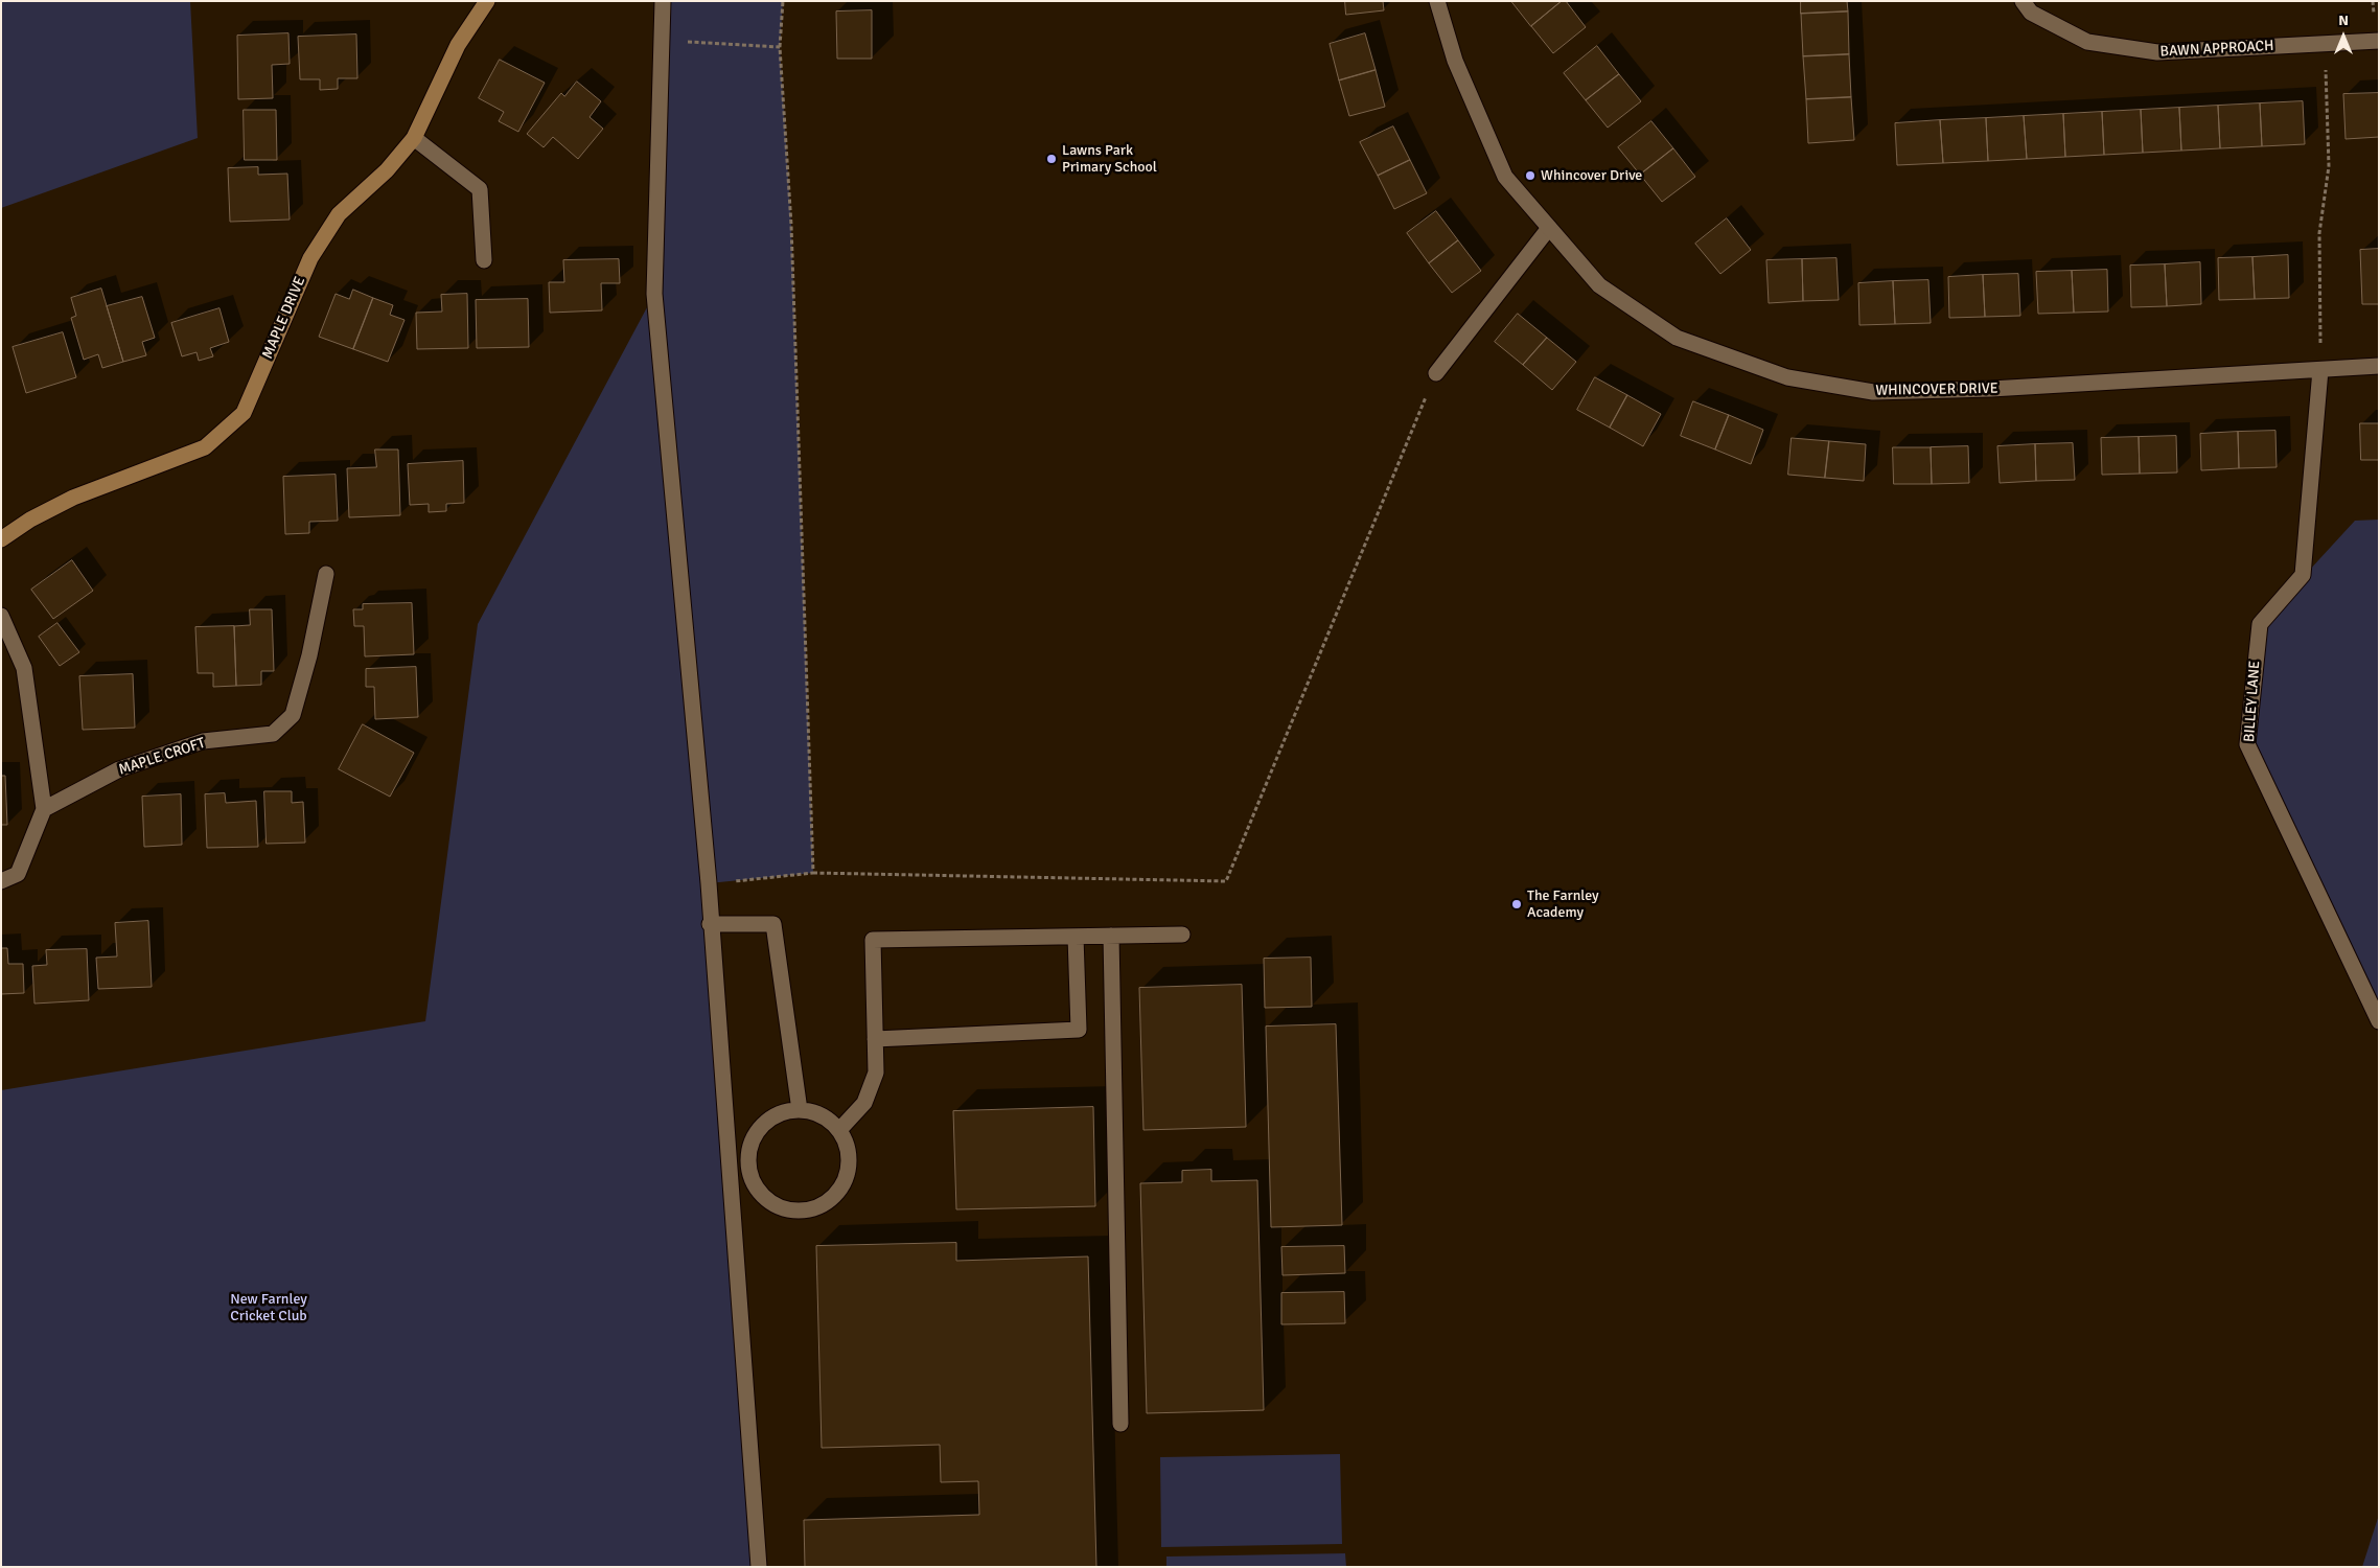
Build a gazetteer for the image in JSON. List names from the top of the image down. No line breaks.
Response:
{"streets":{"street":["BAWN APPROACH","MAPLE DRIVE","WHINCOVER DRIVE","BILLEY LANE","MAPLE CROFT"]},"crossings":[["WHINCOVER DRIVE","BILLEY LANE"]],"parks":["New Farnley Cricket Club"],"places":["Lawns Park Primary School","Whincover Drive","The Farnley Academy"],"north":"top"}
